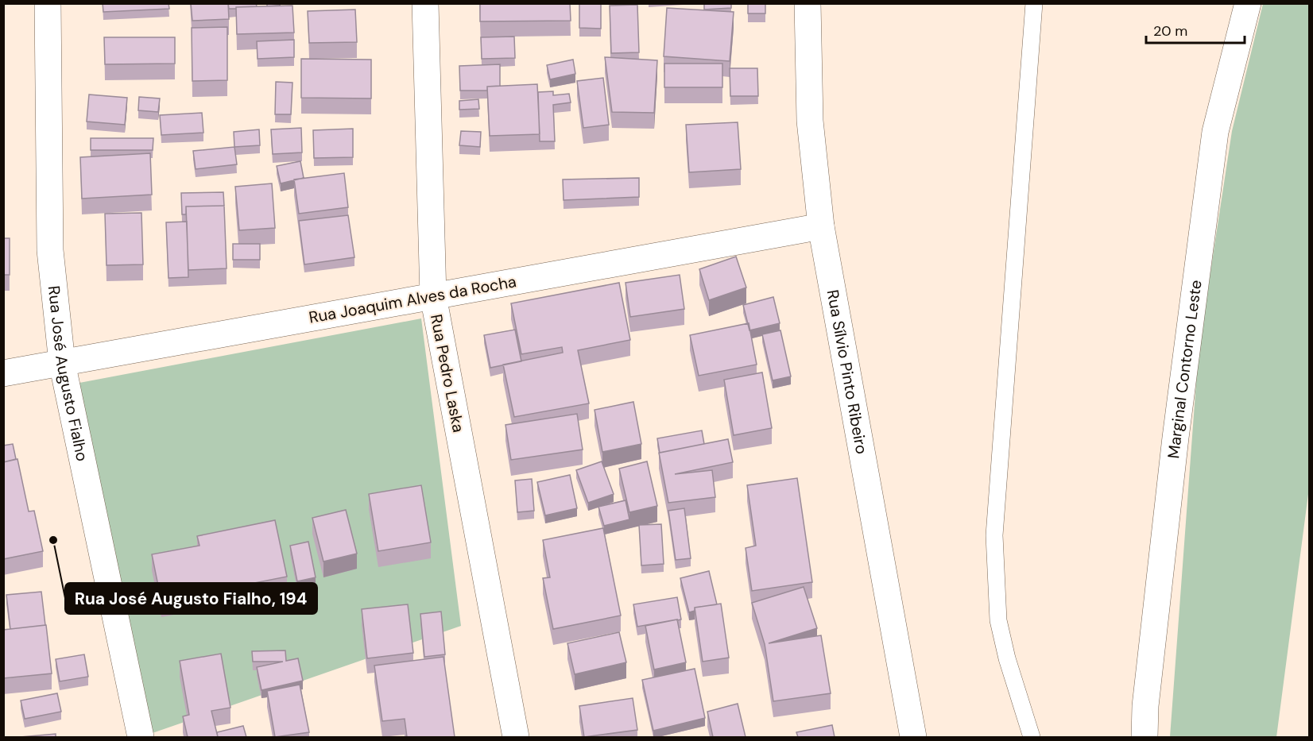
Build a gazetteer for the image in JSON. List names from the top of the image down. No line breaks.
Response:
{"streets":{"street":["Rua Joaquim Alves da Rocha","Marginal Contorno Leste","Rua Sílvio Pinto Ribeiro","Rua José Augusto Fialho","Rua Pedro Laska"]},"crossings":[["Rua Joaquim Alves da Rocha","Rua Sílvio Pinto Ribeiro"],["Rua Joaquim Alves da Rocha","Rua José Augusto Fialho"],["Rua Joaquim Alves da Rocha","Rua Pedro Laska"]],"places":["Rua José Augusto Fialho, 194"],"scale_bar":"20 m"}
